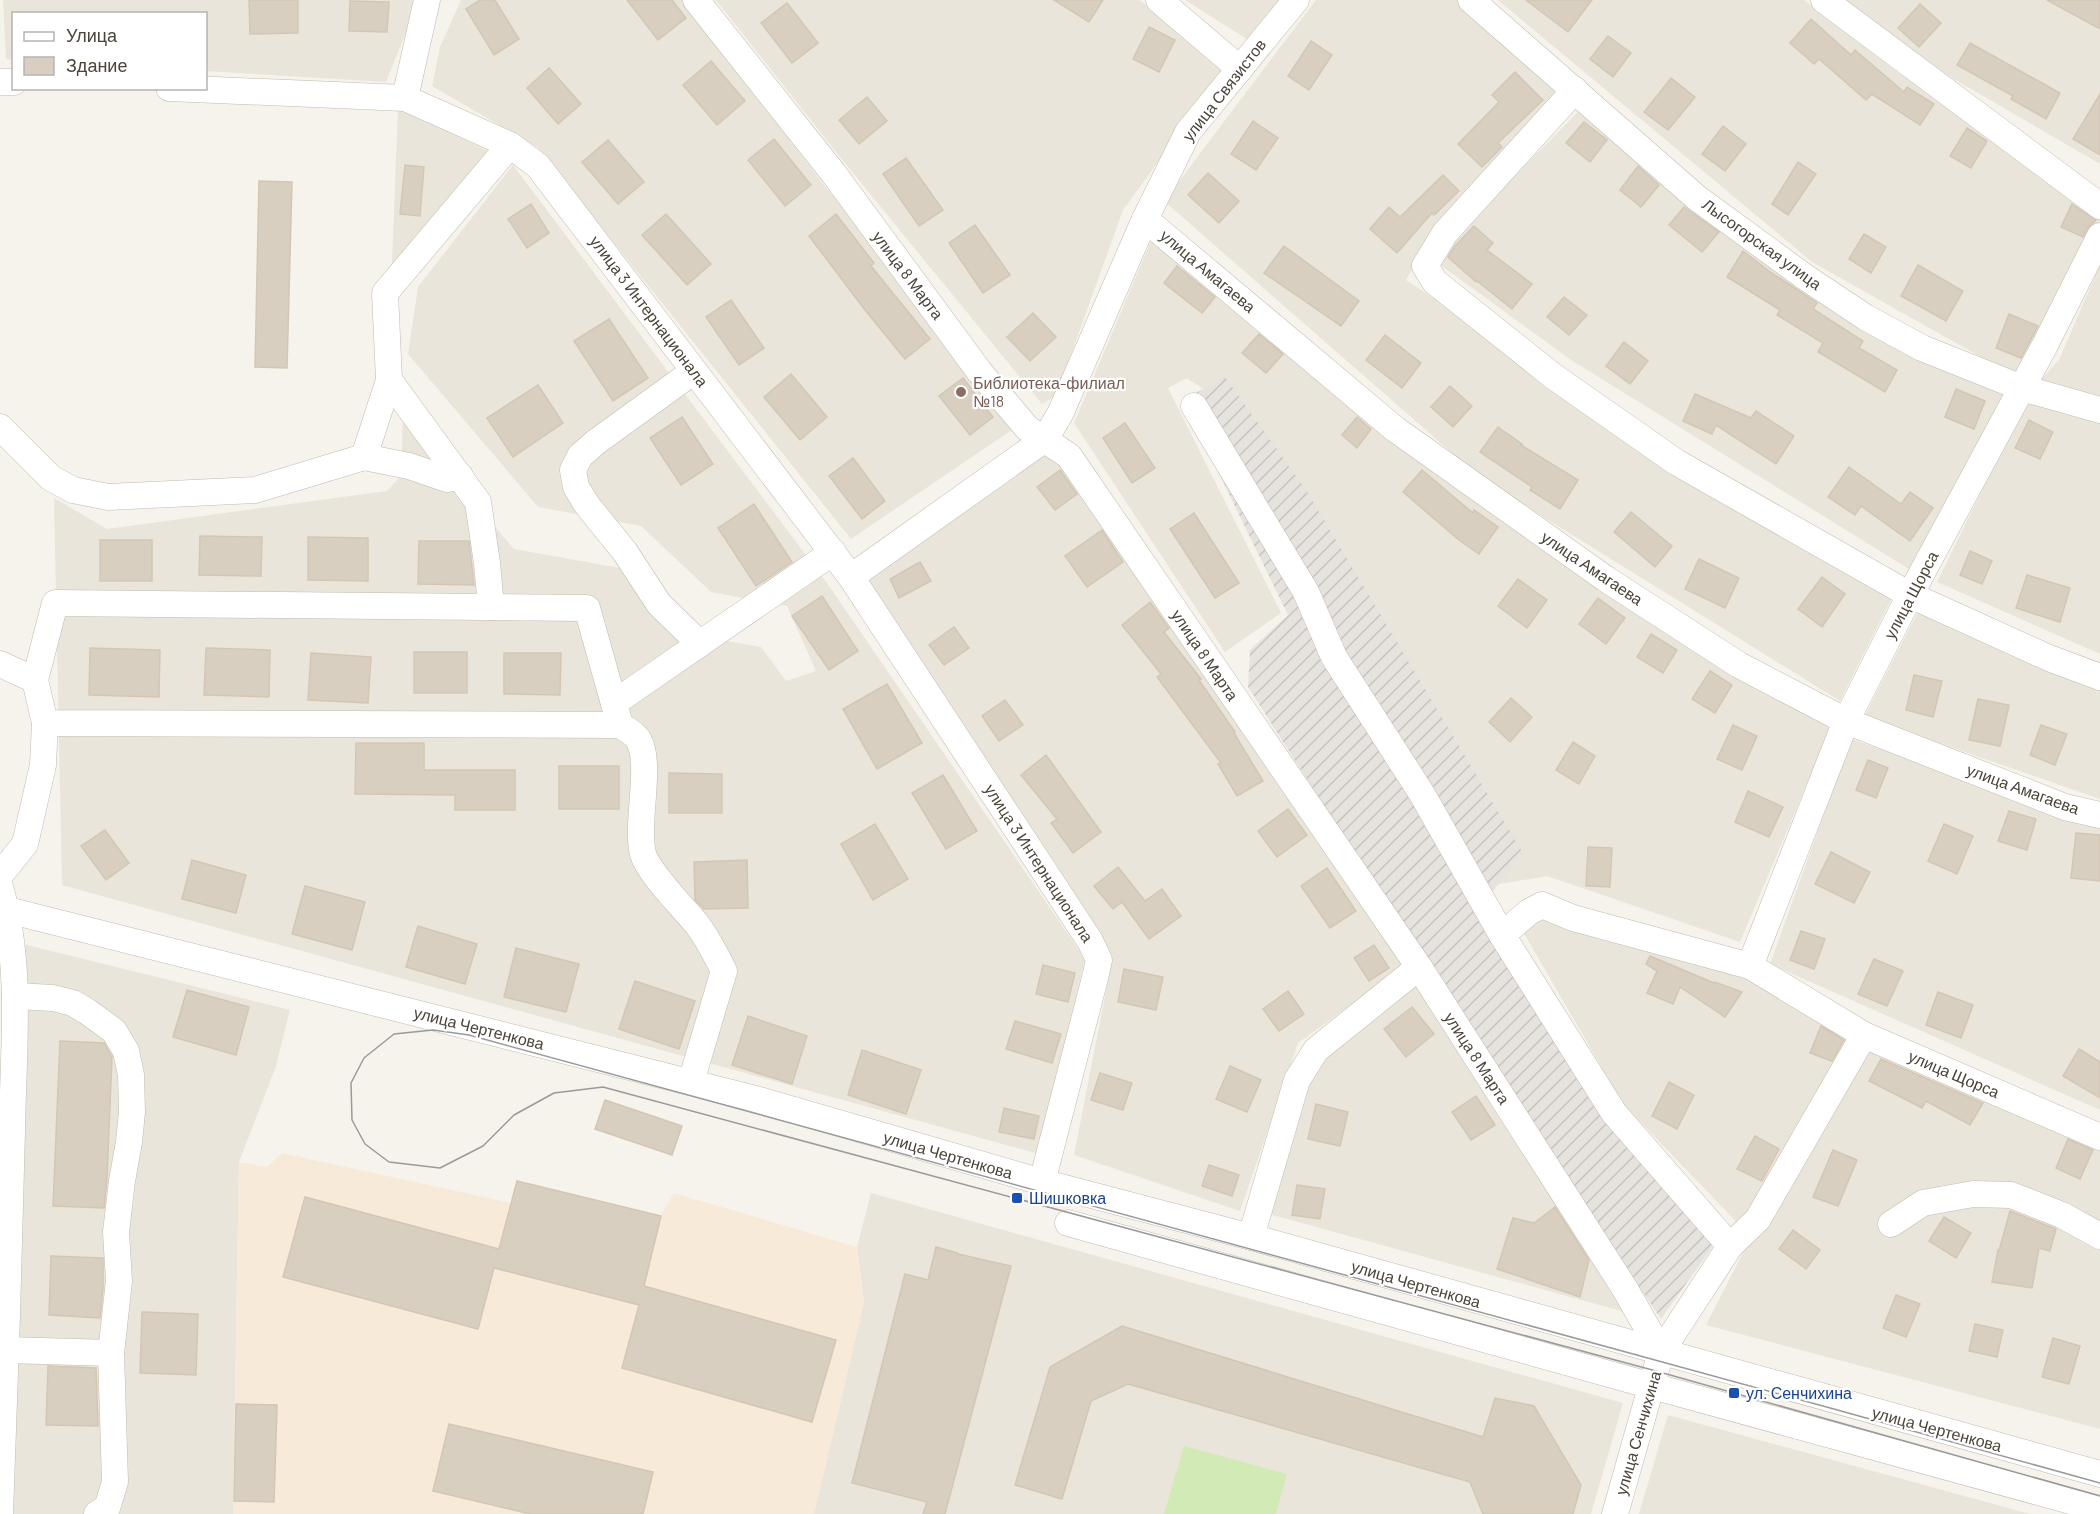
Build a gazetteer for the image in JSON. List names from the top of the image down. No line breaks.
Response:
{"streets":{"street":["улица Связистов","Лысогорская улица","улица Амагаева","улица 8 Марта","улица 3 Интернационала","улица Щорса","улица Чертенкова","улица Сенчихина"]},"crossings":[["улица Связистов","улица Амагаева"],["улица Связистов","улица 8 Марта"],["Лысогорская улица","улица Щорса"],["улица Амагаева","улица Щорса"],["улица 8 Марта","улица Чертенкова"],["улица 8 Марта","улица Сенчихина"],["улица 3 Интернационала","улица Чертенкова"],["улица Щорса","улица Сенчихина"],["улица Чертенкова","улица Сенчихина"]],"places":{"other":["Библиотека-филиал №18"],"transit":["Шишковка","ул. Сенчихина"]},"legend":["Улица","Здание"]}
